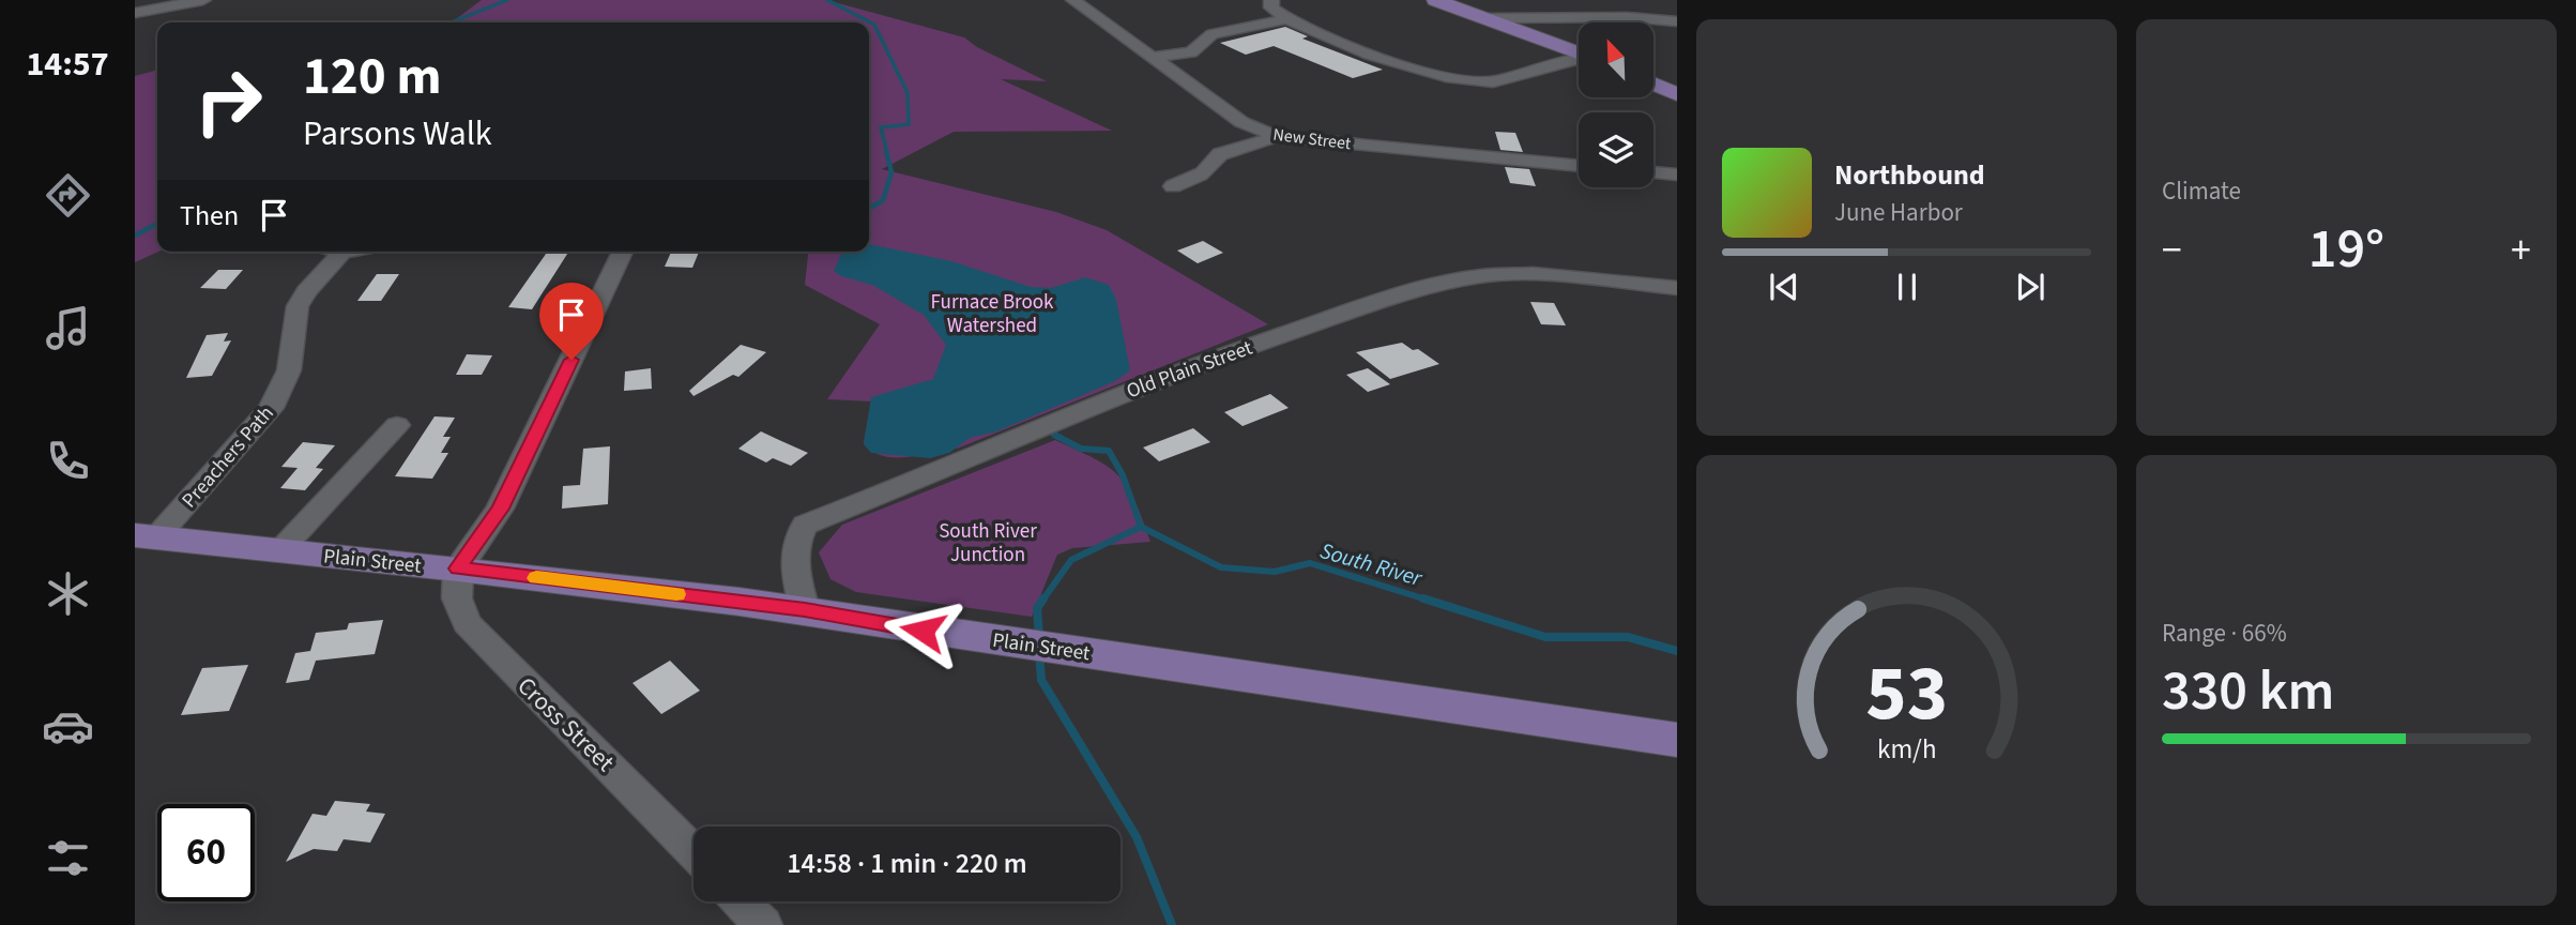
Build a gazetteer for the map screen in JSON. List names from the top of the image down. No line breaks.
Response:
{"streets":{"main road":["Plain Street"],"street":["New Street","Old Plain Street","Preachers Path","Cross Street"]},"crossings":[["Old Plain Street","Plain Street"],["Preachers Path","Plain Street"],["Plain Street","Cross Street"]],"water":["South River"],"parks":["Furnace Brook Watershed","South River Junction"],"north":"top left","page":{"tabs":"14:57","tile":["Climate",["Range · 66%","330 km"]],"turn":["120 m","Parsons Walk"],"song":["Northbound","June Harbor"],"then":"Then","heat":["−","19°","+"],"limit":"60","trip":"14:58 · 1 min · 220 m","gauge":["53","km/h"]}}
